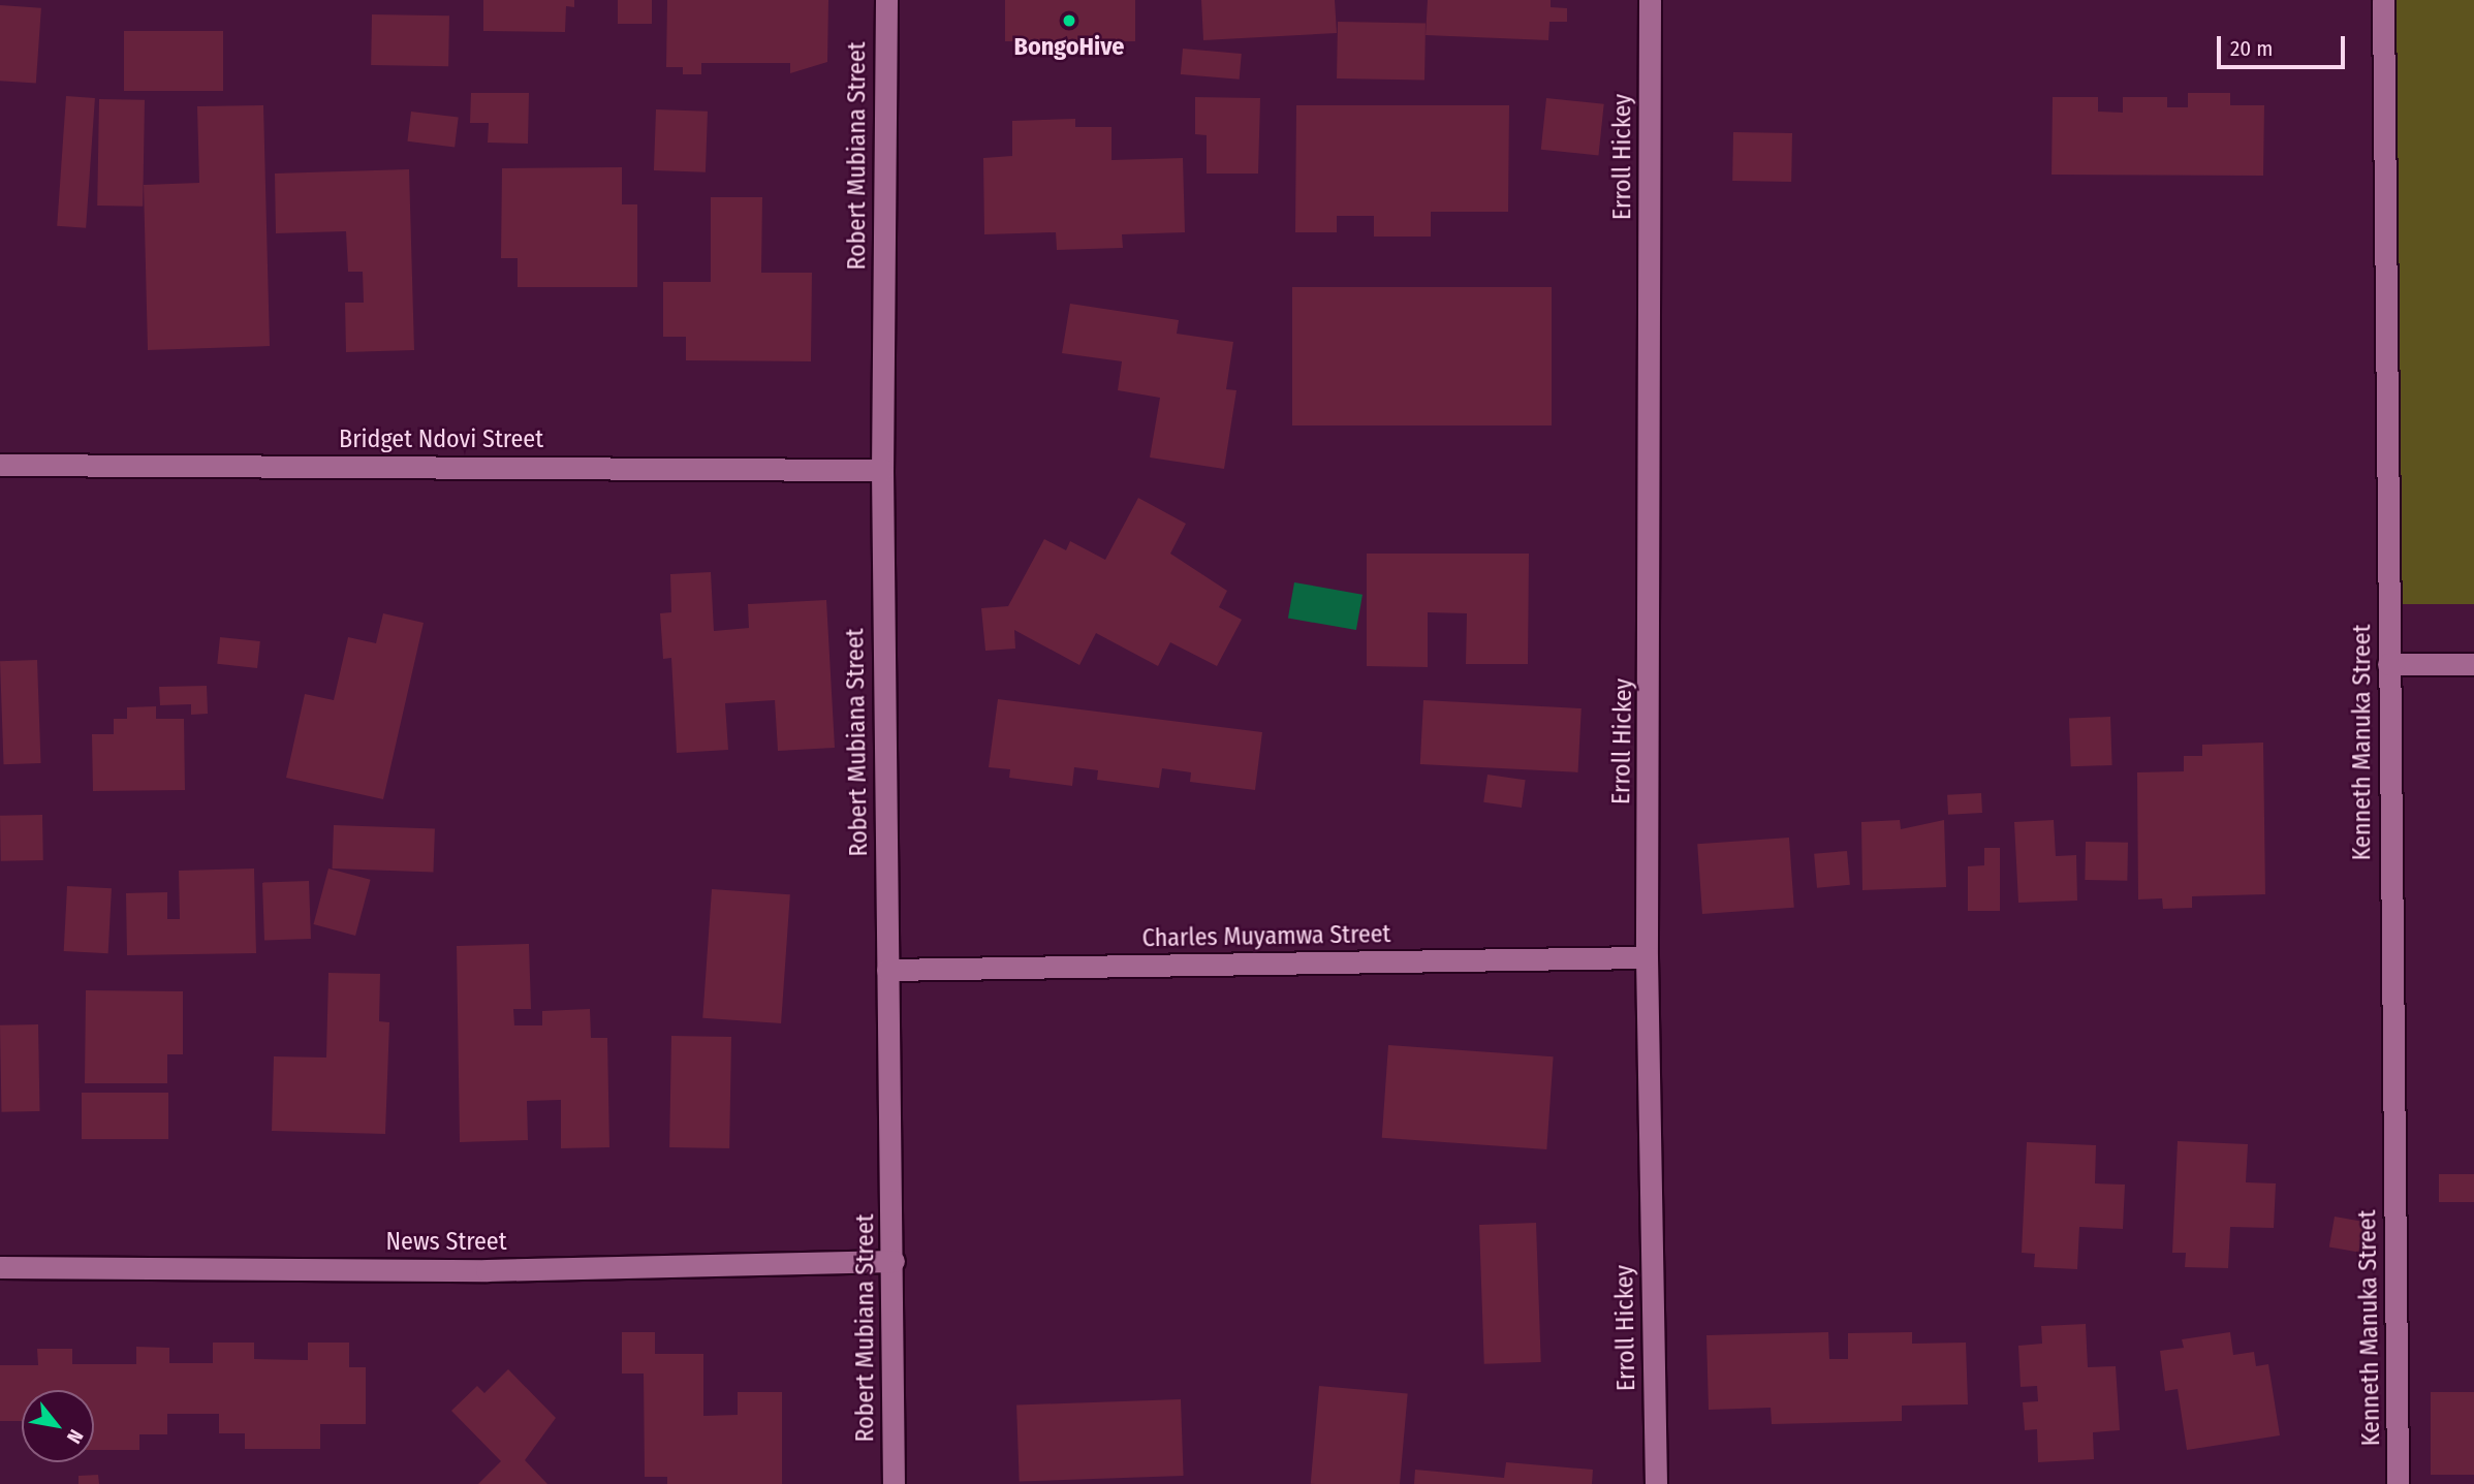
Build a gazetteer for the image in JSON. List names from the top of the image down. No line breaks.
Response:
{"streets":{"street":["Robert Mubiana Street","Erroll Hickey","Bridget Ndovi Street","Kenneth Manuka Street","Charles Muyamwa Street","News Street"]},"crossings":[["Robert Mubiana Street","Bridget Ndovi Street"],["Robert Mubiana Street","Charles Muyamwa Street"],["Robert Mubiana Street","News Street"],["Erroll Hickey","Charles Muyamwa Street"]],"places":["BongoHive"],"scale_bar":"20 m","north":"bottom right"}
